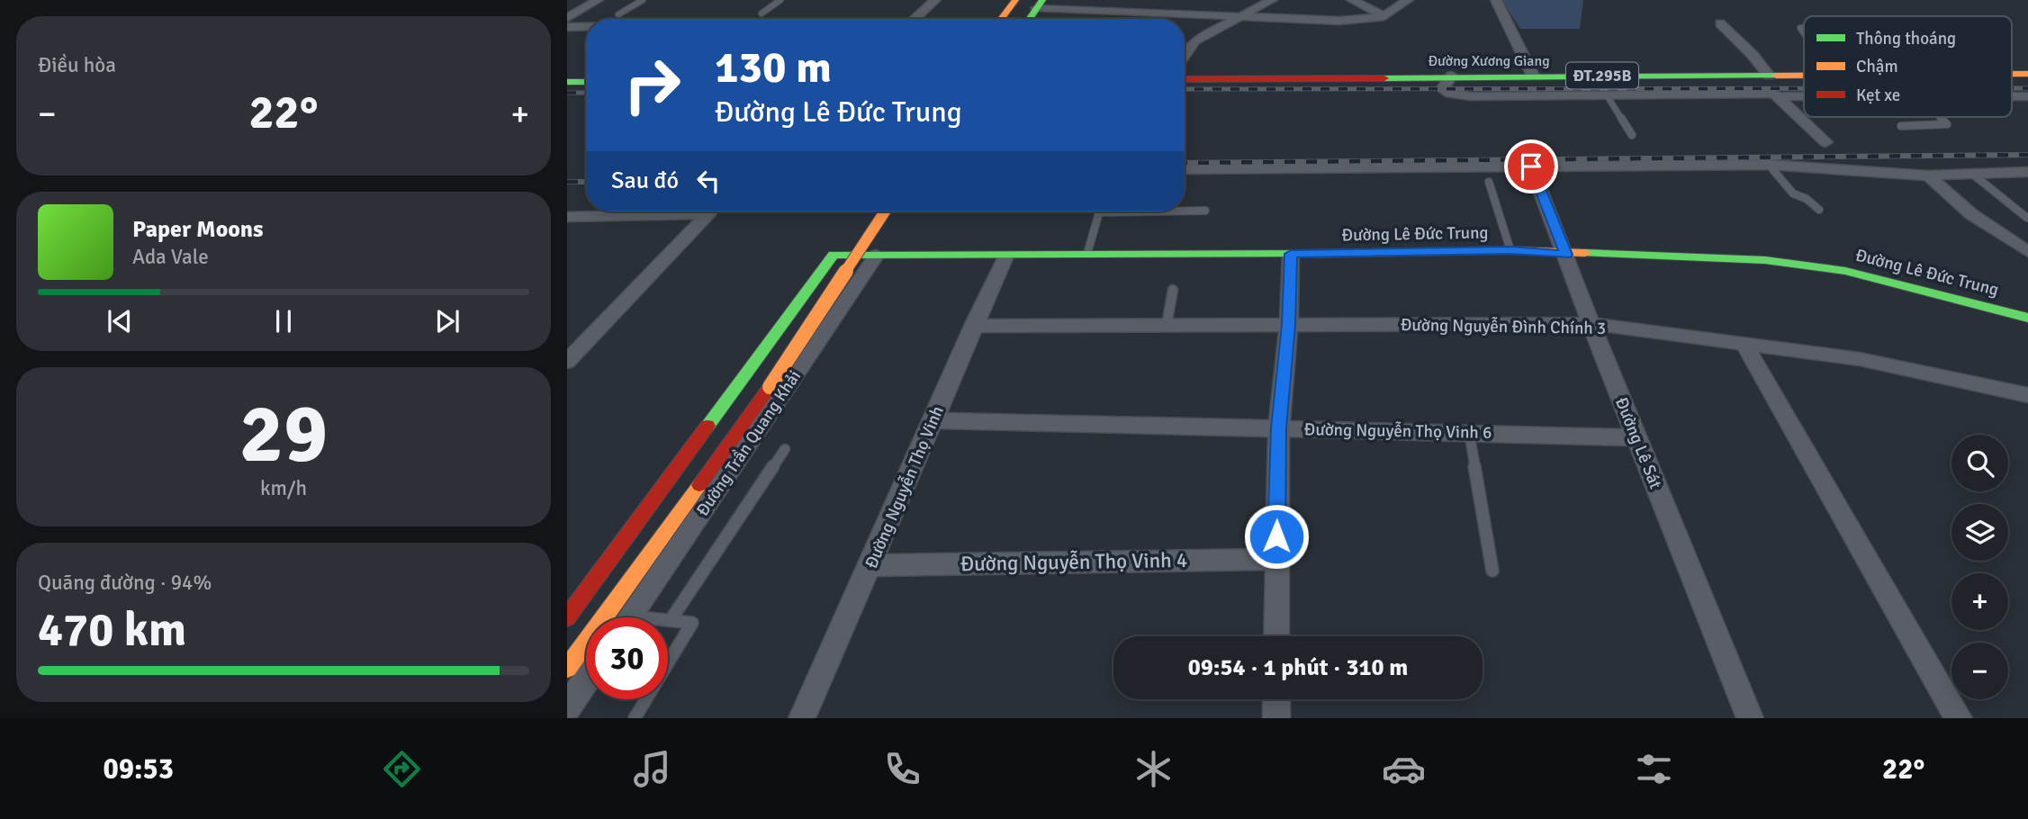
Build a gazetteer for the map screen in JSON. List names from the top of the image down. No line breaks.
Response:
{"streets":{"main road":["Đường Xương Giang","ĐT.295B","Đường Lê Đức Trung"],"street":["Đường Nguyễn Đình Chính 3","Đường Nguyễn Thọ Vinh 6","Đường Trần Quang Khải","Đường Lê Sát","Đường Nguyễn Thọ Vinh","Đường Nguyễn Thọ Vinh 4"]},"crossings":[["Đường Lê Đức Trung","Đường Trần Quang Khải"],["Đường Lê Đức Trung","Đường Lê Sát"],["Đường Lê Đức Trung","Đường Nguyễn Thọ Vinh"],["Đường Nguyễn Đình Chính 3","Đường Lê Sát"],["Đường Nguyễn Đình Chính 3","Đường Nguyễn Thọ Vinh"],["Đường Nguyễn Thọ Vinh 6","Đường Lê Sát"],["Đường Nguyễn Thọ Vinh 6","Đường Nguyễn Thọ Vinh"],["Đường Nguyễn Thọ Vinh","Đường Nguyễn Thọ Vinh 4"]],"legend":["Thông thoáng","Chậm","Kẹt xe"],"page":{"tile":["Điều hòa",["29","km/h"],["Quãng đường · 94%","470 km"]],"turn":["130 m","Đường Lê Đức Trung"],"heat":["−","22°","+"],"then":"Sau đó","song":["Paper Moons","Ada Vale"],"map_buttons":["+","−"],"limit":"30","trip":"09:54 · 1 phút · 310 m","tabs":["09:53","22°"]}}
